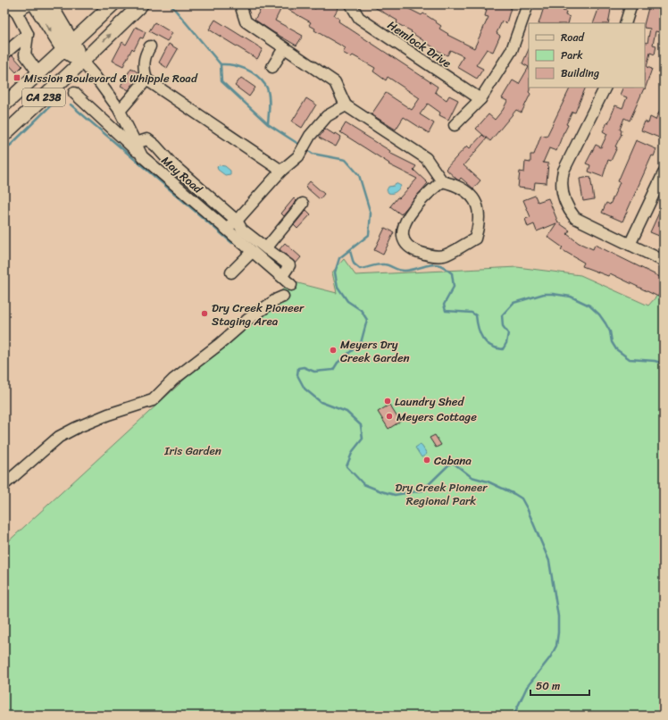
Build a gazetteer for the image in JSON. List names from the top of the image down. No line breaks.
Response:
{"streets":{"main road":["CA 238"],"street":["Hemlock Drive","May Road"]},"crossings":[["CA 238","May Road"]],"parks":["Iris Garden","Dry Creek Pioneer Regional Park"],"places":{"transit":["Mission Boulevard & Whipple Road"],"other":["Dry Creek Pioneer Staging Area","Meyers Dry Creek Garden","Laundry Shed","Meyers Cottage","Cabana"]},"legend":["Road","Park","Building"],"scale_bar":"50 m"}
